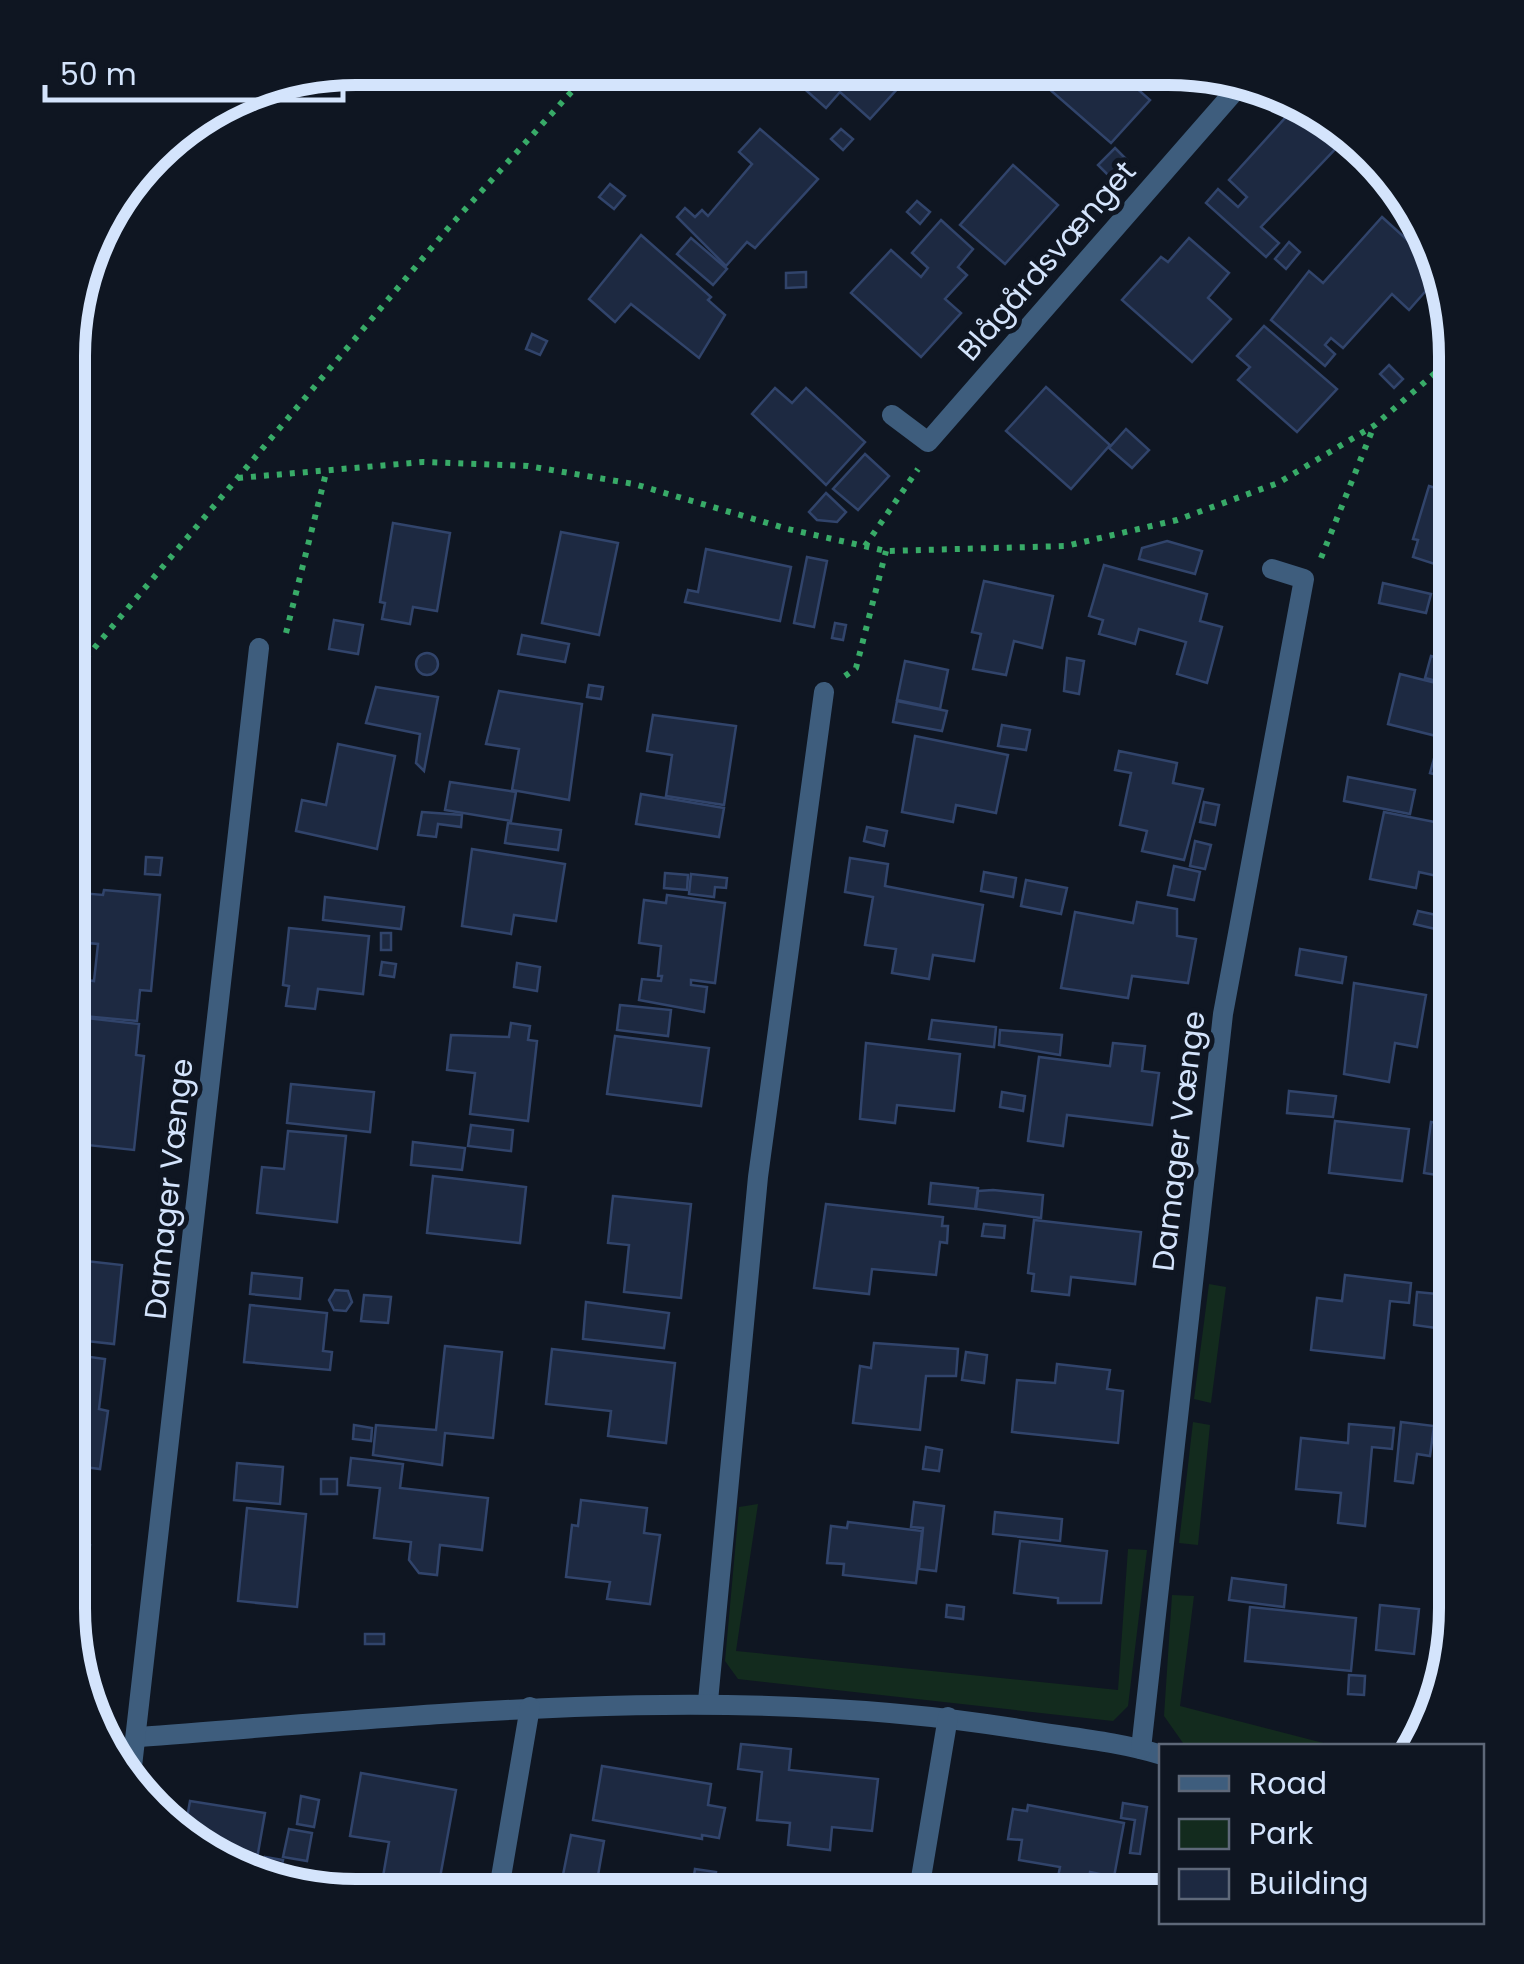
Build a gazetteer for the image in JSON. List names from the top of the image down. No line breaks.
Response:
{"streets":{"street":["Blågårdsvænget","Damager Vænge"]},"legend":["Road","Park","Building"],"scale_bar":"50 m"}
